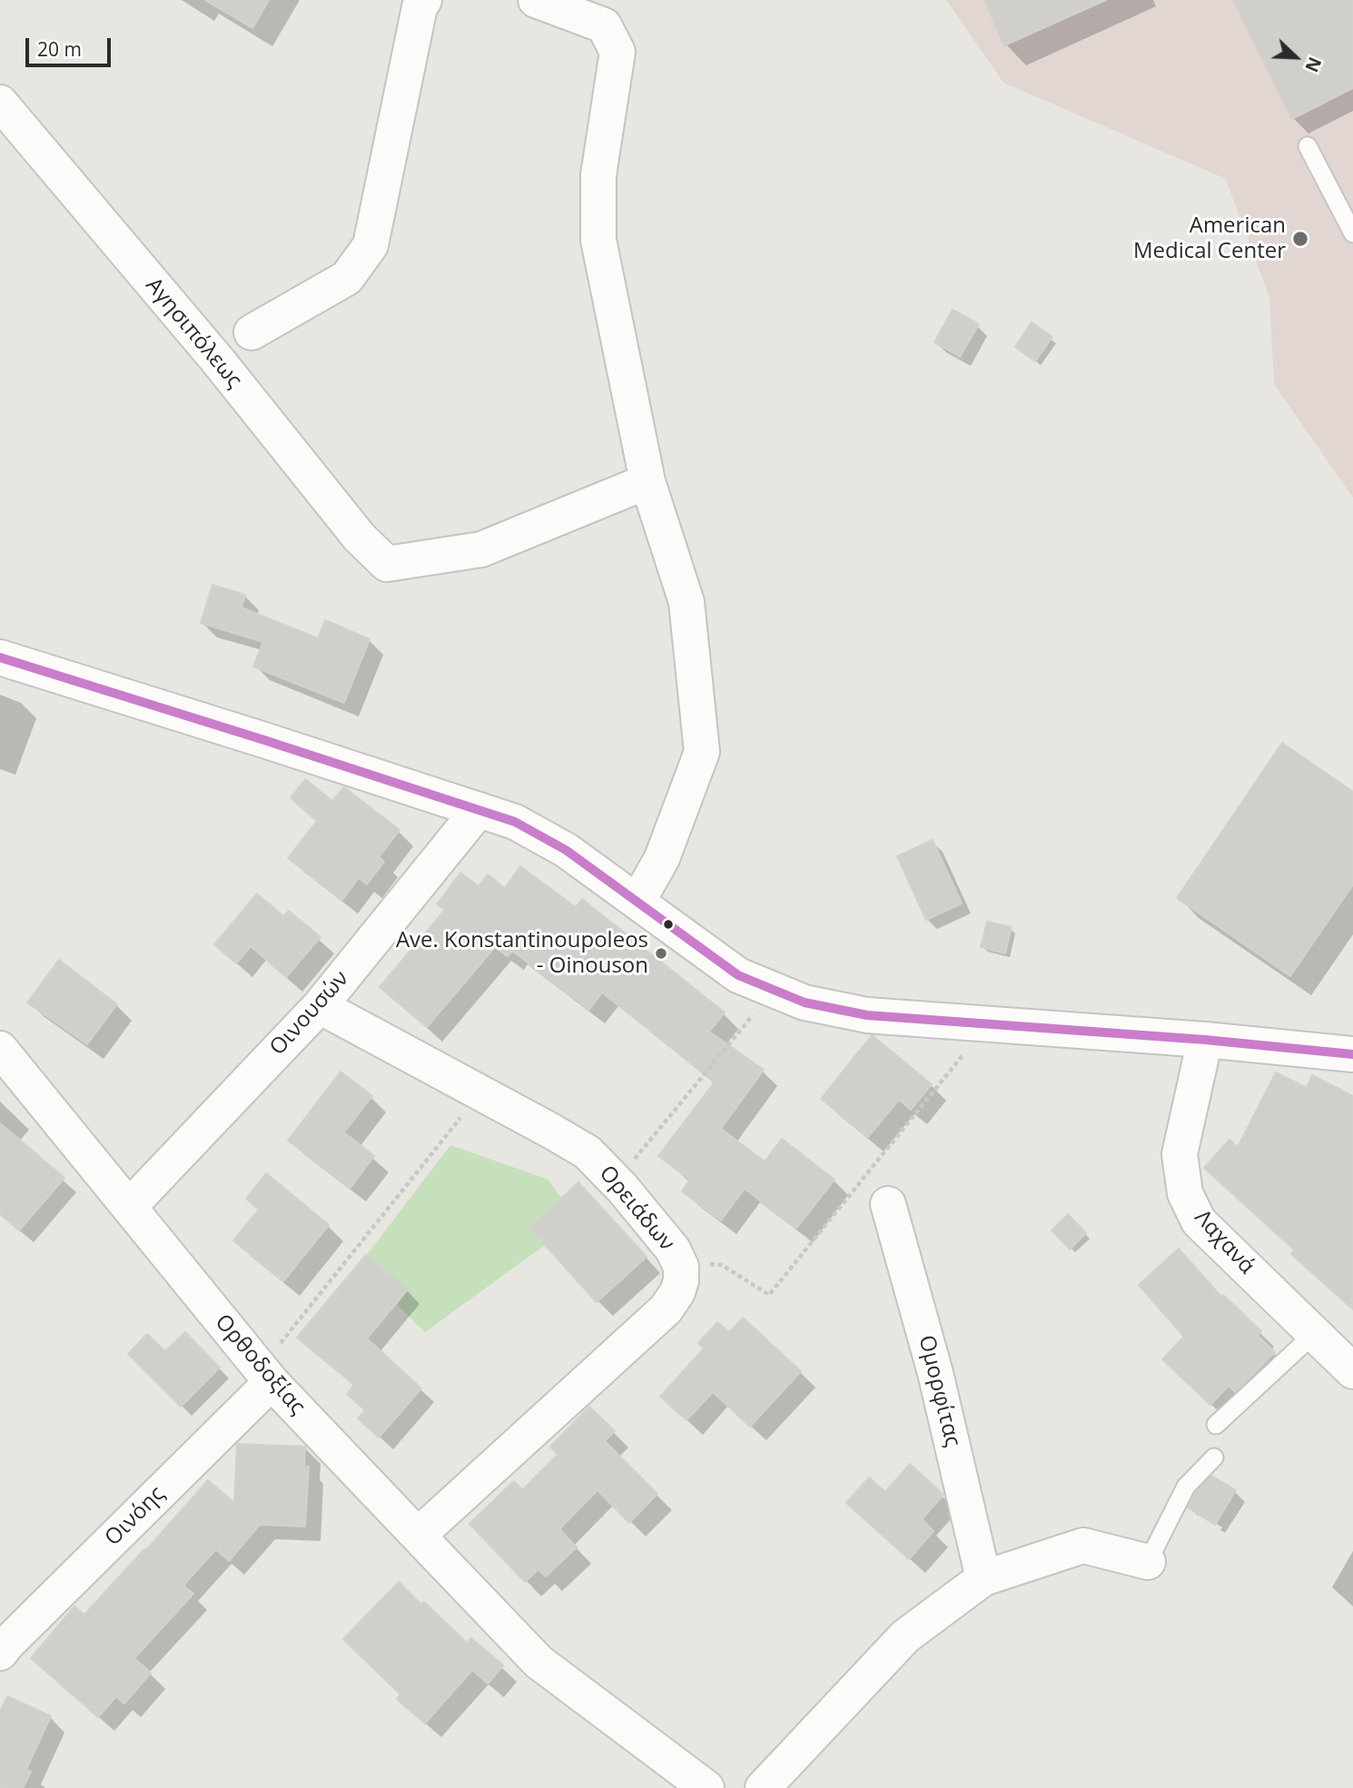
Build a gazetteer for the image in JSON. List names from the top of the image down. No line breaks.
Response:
{"streets":{"street":["Αγησιπόλεως","Οινουσών","Ορειάδων","Λαχανά","Ορθοδοξίας","Ομορφίτας","Οινόης"]},"crossings":[["Οινουσών","Ορειάδων"],["Οινουσών","Ορθοδοξίας"],["Ορειάδων","Ορθοδοξίας"],["Ορθοδοξίας","Οινόης"]],"places":["American Medical Center","Ave. Konstantinoupoleos - Oinouson"],"scale_bar":"20 m","north":"bottom right"}
